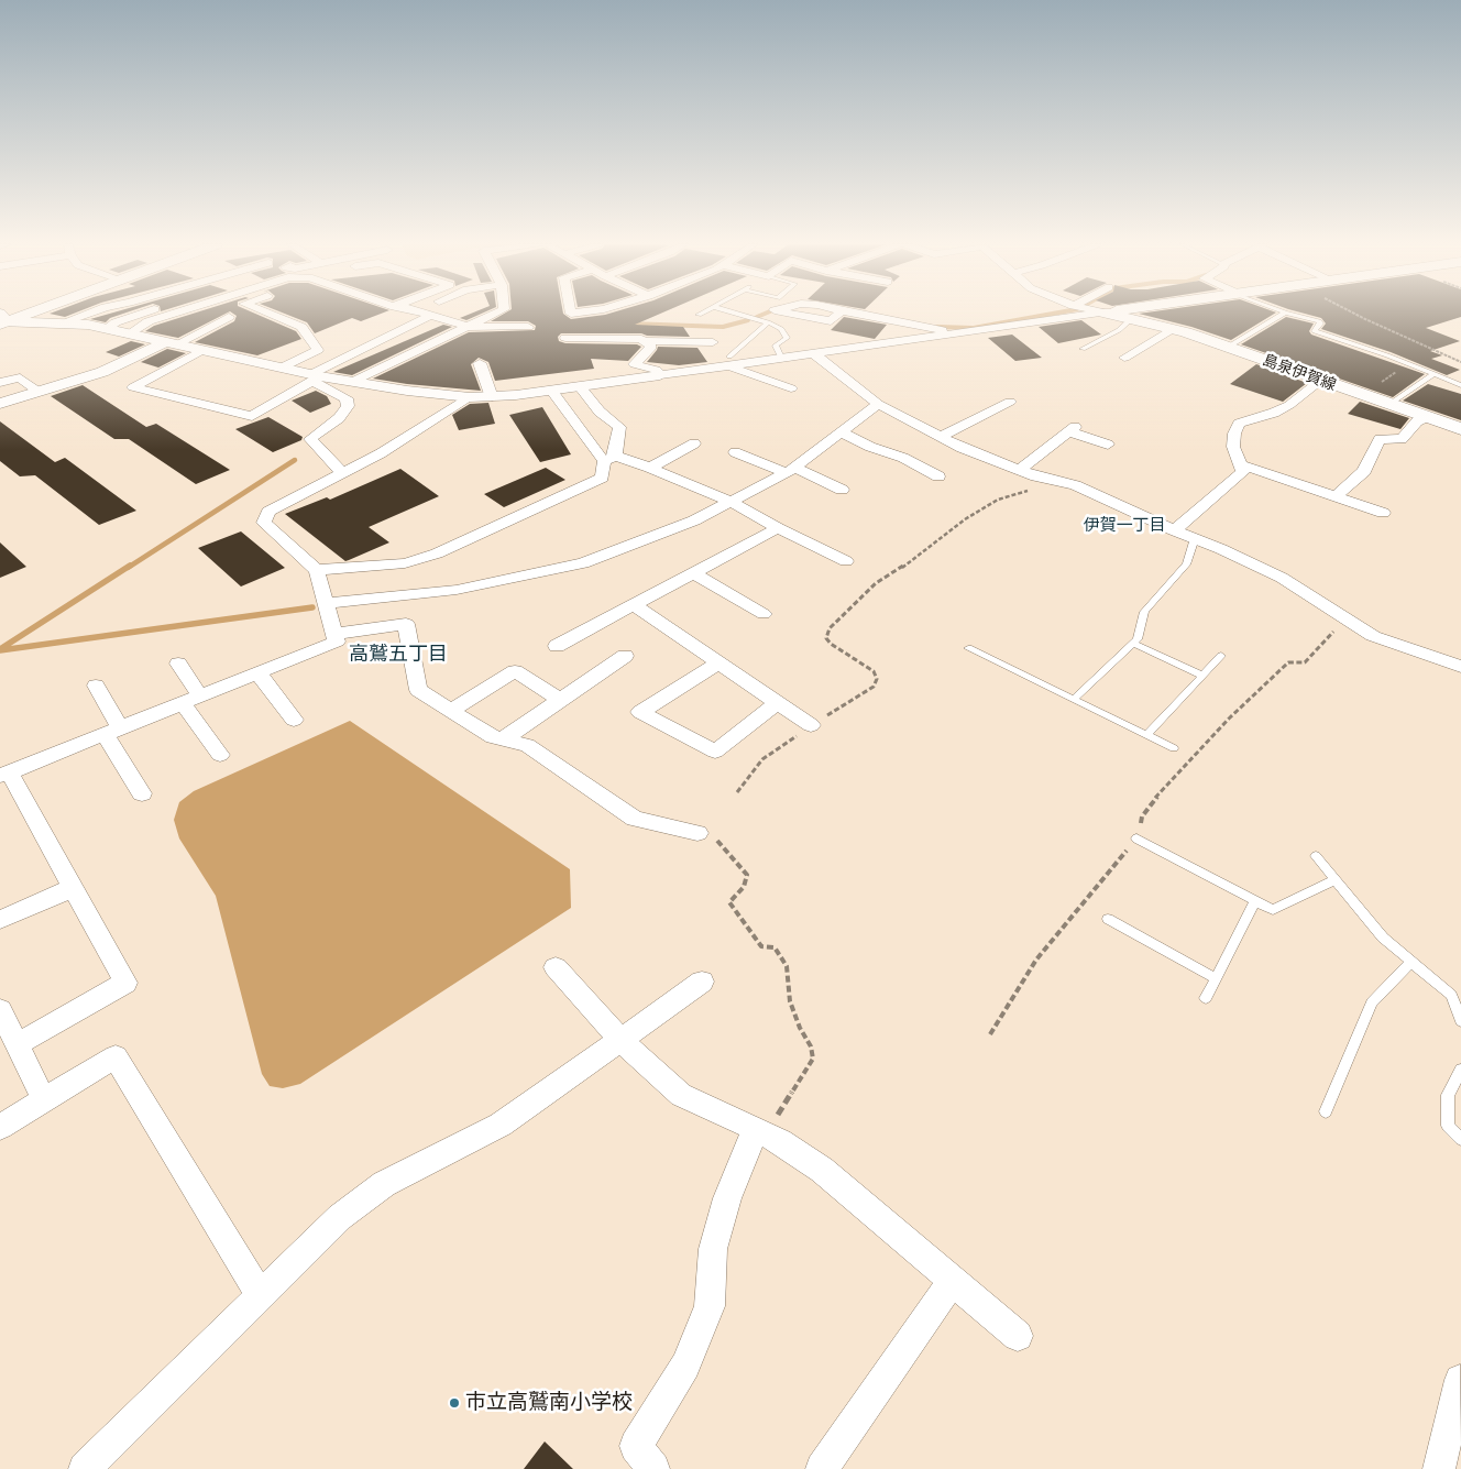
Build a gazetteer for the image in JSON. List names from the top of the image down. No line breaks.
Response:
{"streets":{"main road":["島泉伊賀線"]},"districts":["伊賀一丁目","高鷲五丁目"],"places":["市立高鷲南小学校"]}
